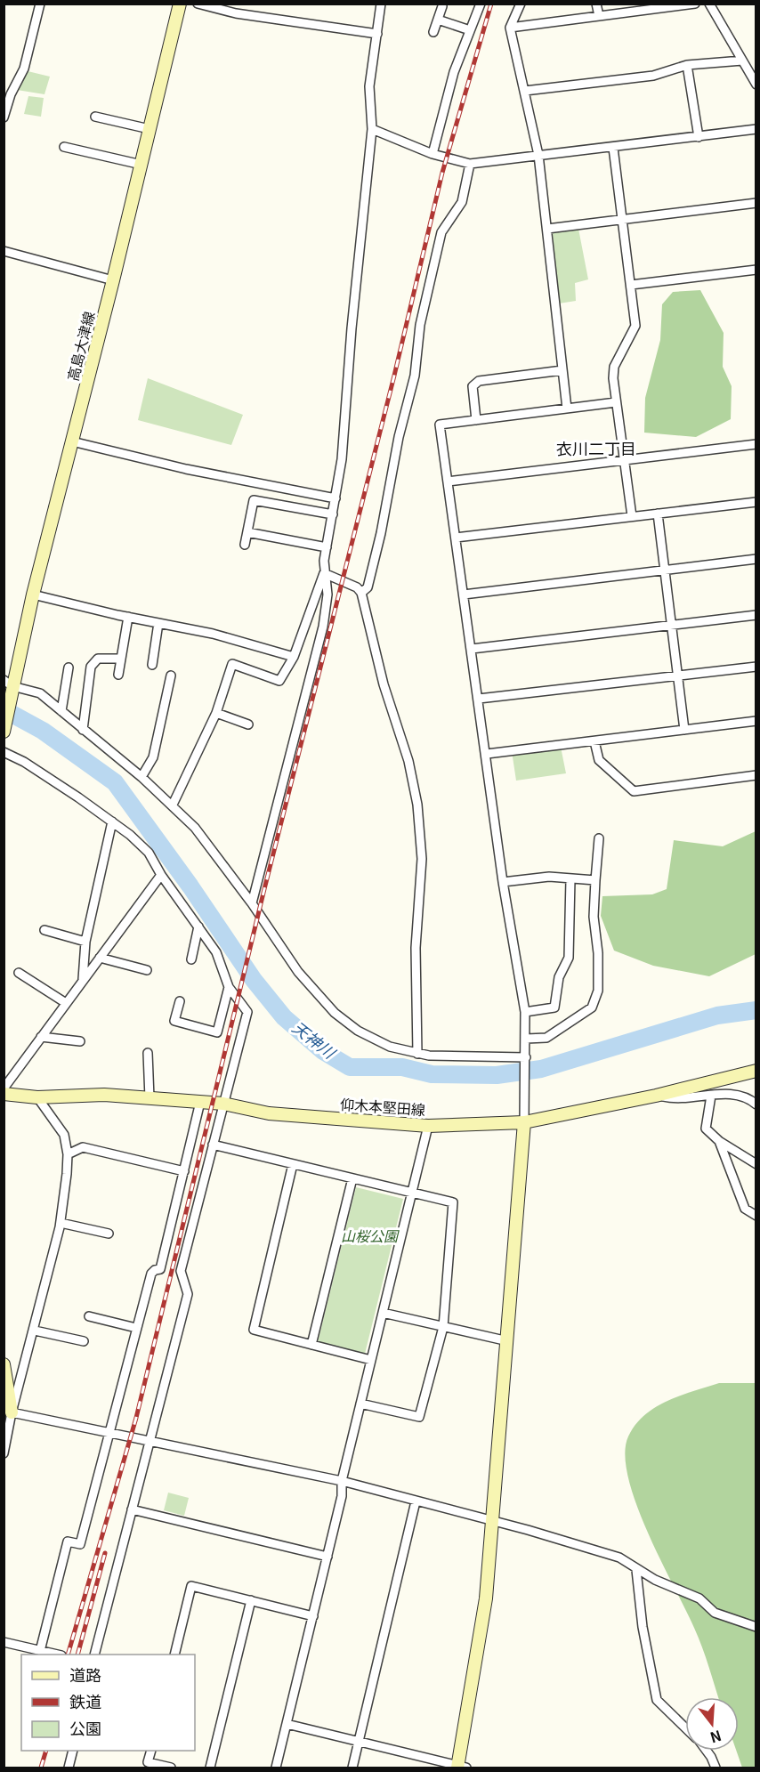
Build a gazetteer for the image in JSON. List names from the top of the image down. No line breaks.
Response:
{"streets":{"main road":["高島大津線","仰木本堅田線"]},"districts":["衣川二丁目"],"water":["天神川"],"parks":["山桜公園"],"legend":["道路","鉄道","公園"],"north":"bottom"}
